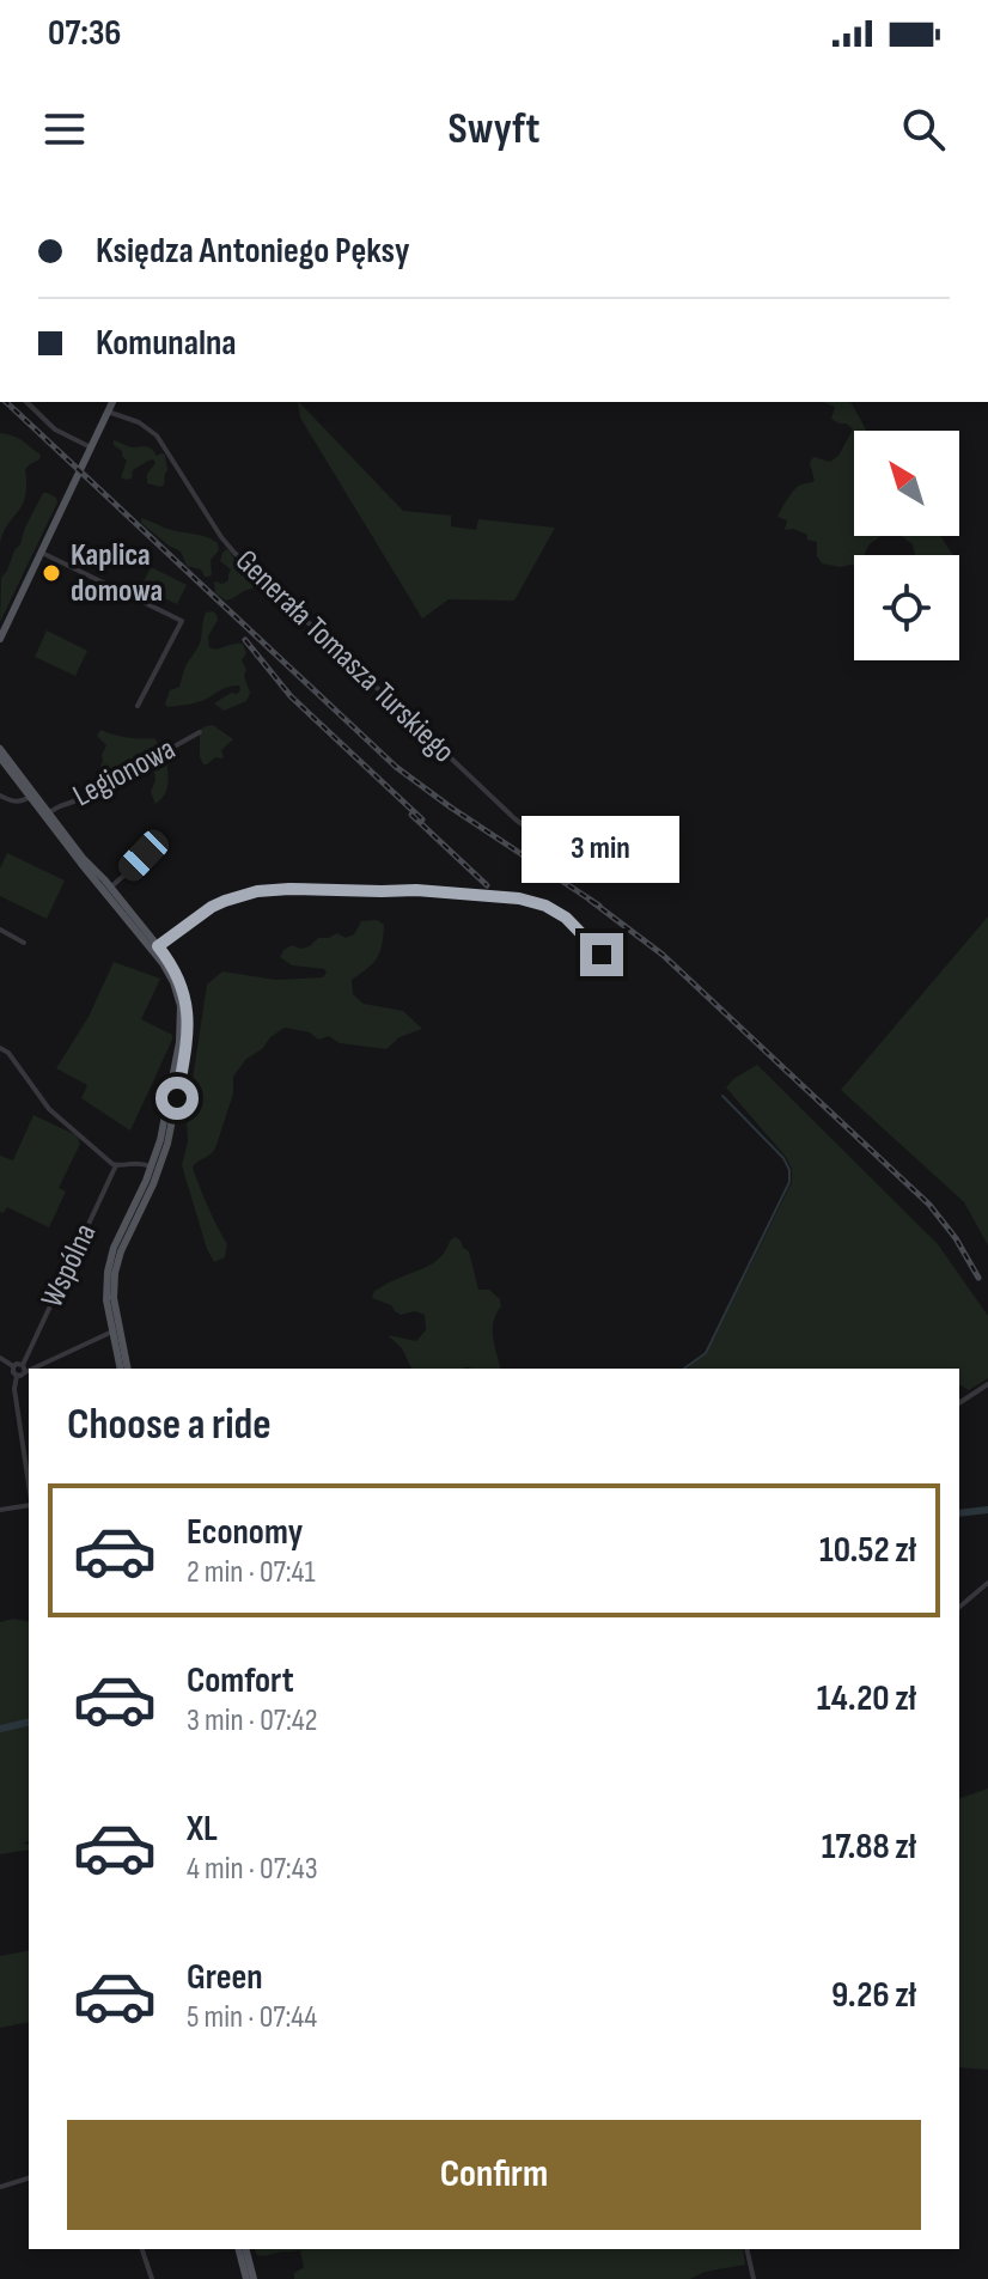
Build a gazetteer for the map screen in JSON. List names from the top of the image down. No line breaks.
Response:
{"streets":{"street":["Generała Tomasza Turskiego","Legionowa","Wspólna"]},"places":["Kaplica domowa"],"north":"top left","page":{"status":"07:36","header":"Swyft","banner":["Księdza Antoniego Pęksy","Komunalna"],"bubble":"3 min","heading":"Choose a ride","list":[{"name":"Economy","note":"2 min · 07:41","value":"10.52 zł"},{"name":"Comfort","note":"3 min · 07:42","value":"14.20 zł"},{"name":"XL","note":"4 min · 07:43","value":"17.88 zł"},{"name":"Green","note":"5 min · 07:44","value":"9.26 zł"}],"buttons":"Confirm"}}
